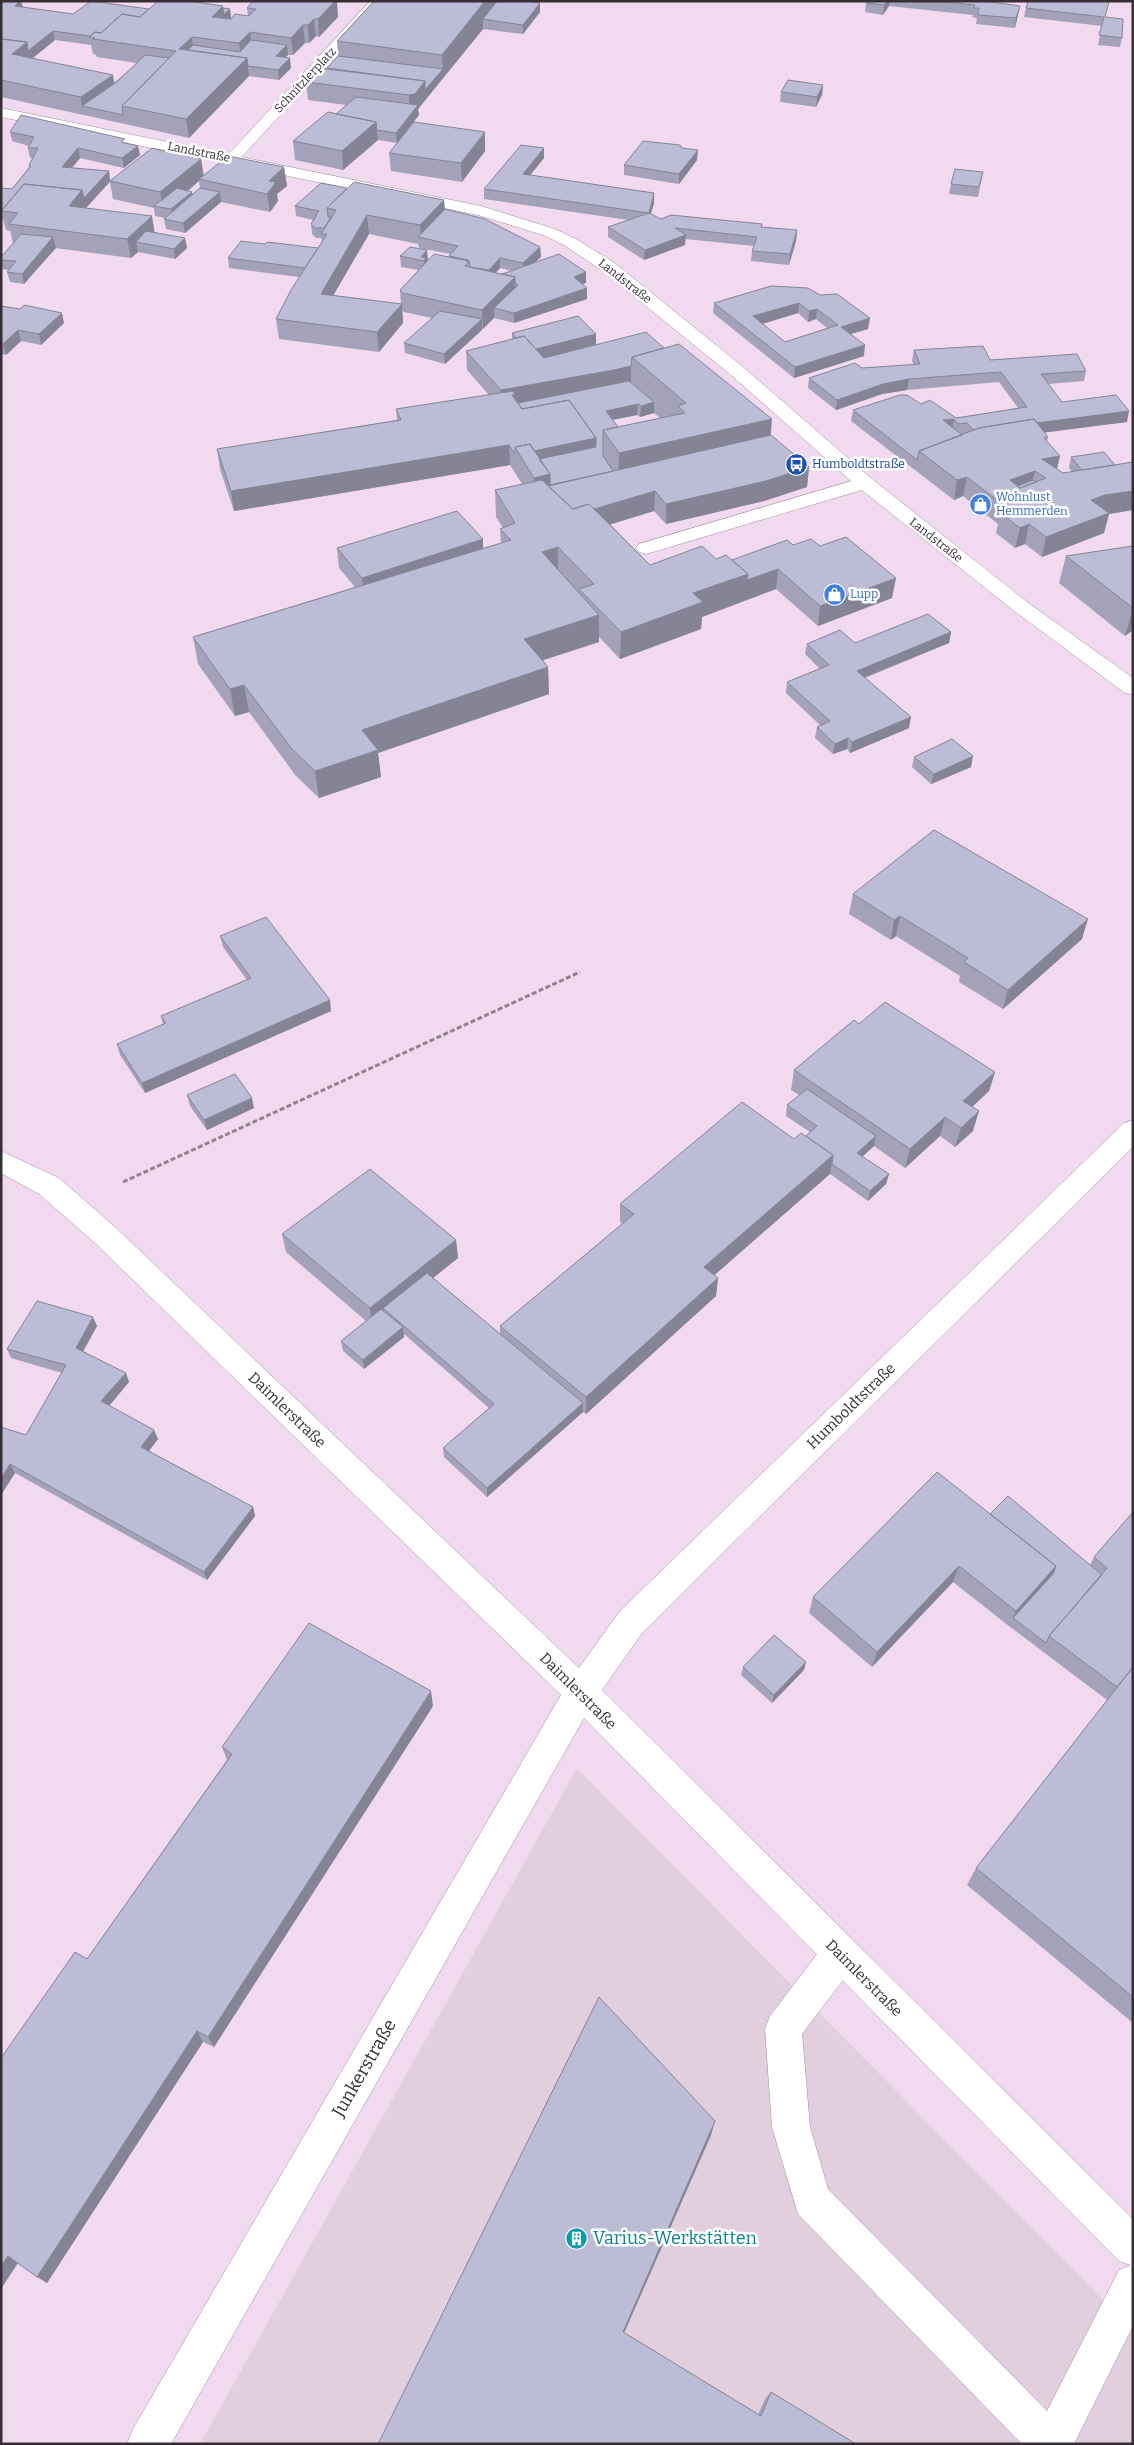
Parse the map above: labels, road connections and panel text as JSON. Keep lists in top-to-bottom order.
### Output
{
  "streets": {
    "street": [
      "Schnitzlerplatz",
      "Landstraße",
      "Humboldtstraße",
      "Daimlerstraße",
      "Junkerstraße"
    ]
  },
  "crossings": [
    ["Schnitzlerplatz", "Landstraße"],
    ["Humboldtstraße", "Daimlerstraße"],
    ["Humboldtstraße", "Junkerstraße"],
    ["Daimlerstraße", "Junkerstraße"]
  ],
  "places": {
    "bus stop": ["Humboldtstraße"],
    "shop": ["Wohnlust Hemmerden", "Lupp"],
    "building": ["Varius-Werkstätten"]
  }
}
